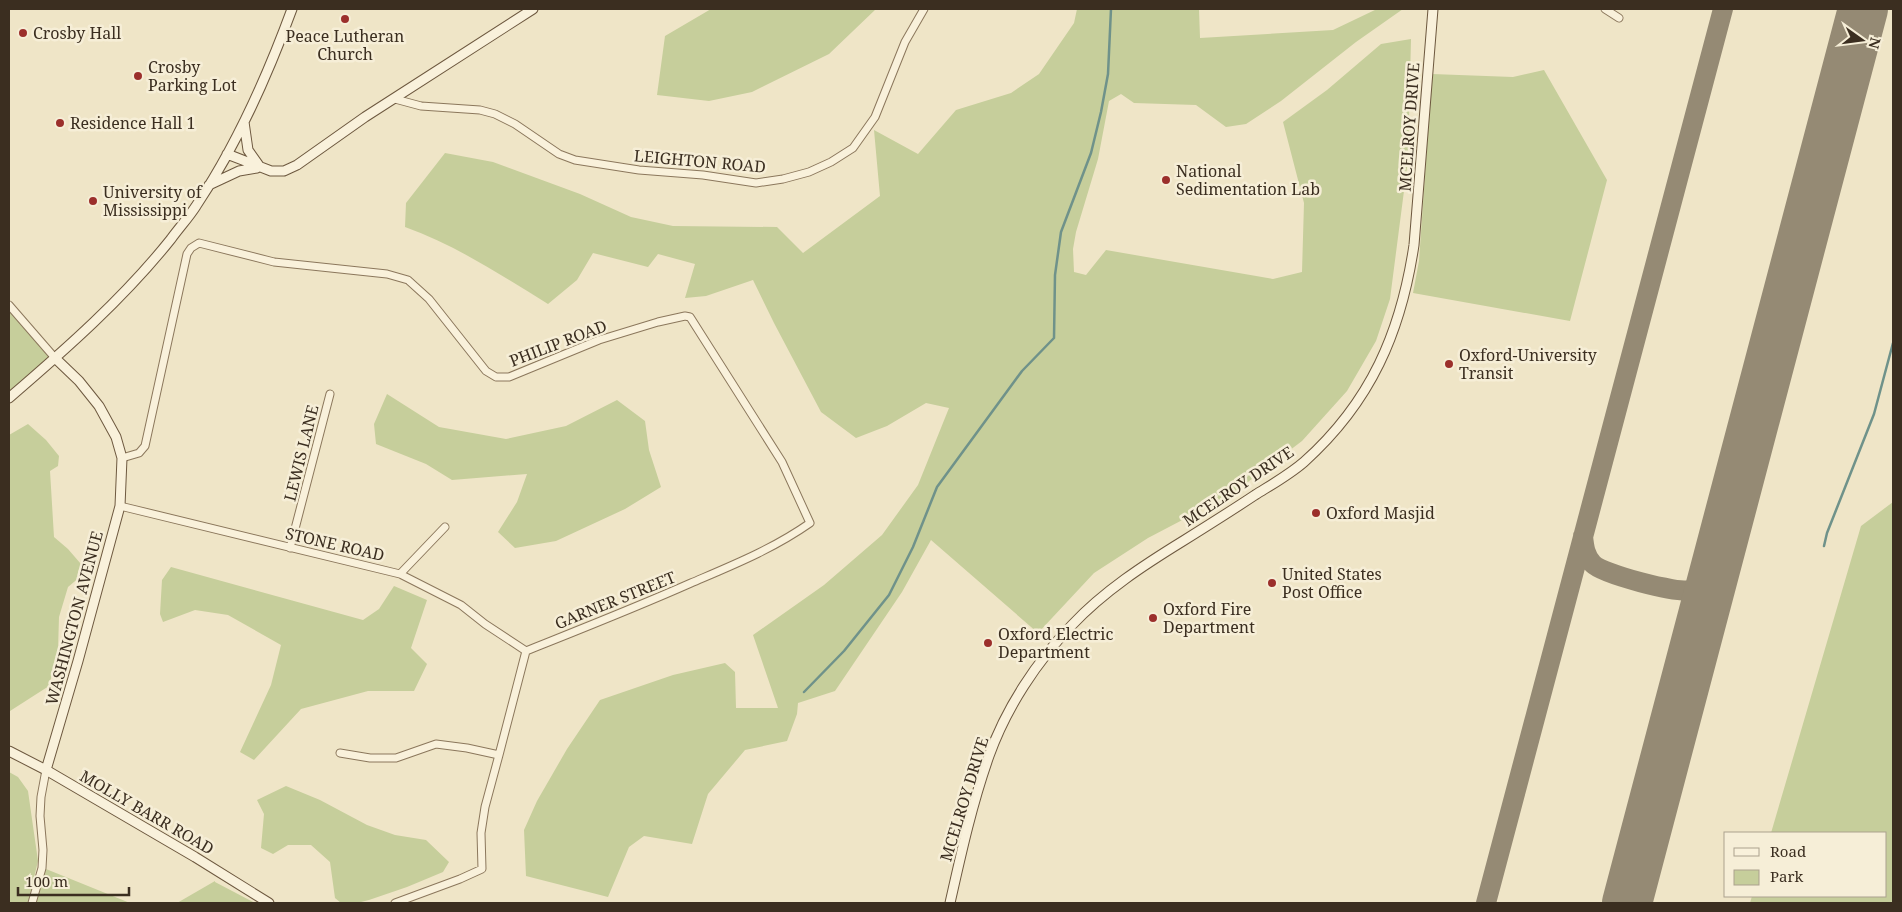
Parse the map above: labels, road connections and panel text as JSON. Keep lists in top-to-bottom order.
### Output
{
  "streets": {
    "street": [
      "MCELROY DRIVE",
      "LEIGHTON ROAD",
      "PHILIP ROAD",
      "LEWIS LANE",
      "STONE ROAD",
      "GARNER STREET",
      "WASHINGTON AVENUE",
      "MOLLY BARR ROAD"
    ]
  },
  "crossings": [
    ["PHILIP ROAD", "GARNER STREET"],
    ["PHILIP ROAD", "WASHINGTON AVENUE"],
    ["LEWIS LANE", "STONE ROAD"],
    ["STONE ROAD", "GARNER STREET"],
    ["STONE ROAD", "WASHINGTON AVENUE"],
    ["WASHINGTON AVENUE", "MOLLY BARR ROAD"]
  ],
  "places": [
    "Peace Lutheran Church",
    "Crosby Hall",
    "Crosby Parking Lot",
    "Residence Hall 1",
    "National Sedimentation Lab",
    "University of Mississippi",
    "Oxford-University Transit",
    "Oxford Masjid",
    "United States Post Office",
    "Oxford Fire Department",
    "Oxford Electric Department"
  ],
  "legend": ["Road", "Park"],
  "scale_bar": "100 m",
  "north": "right"
}
